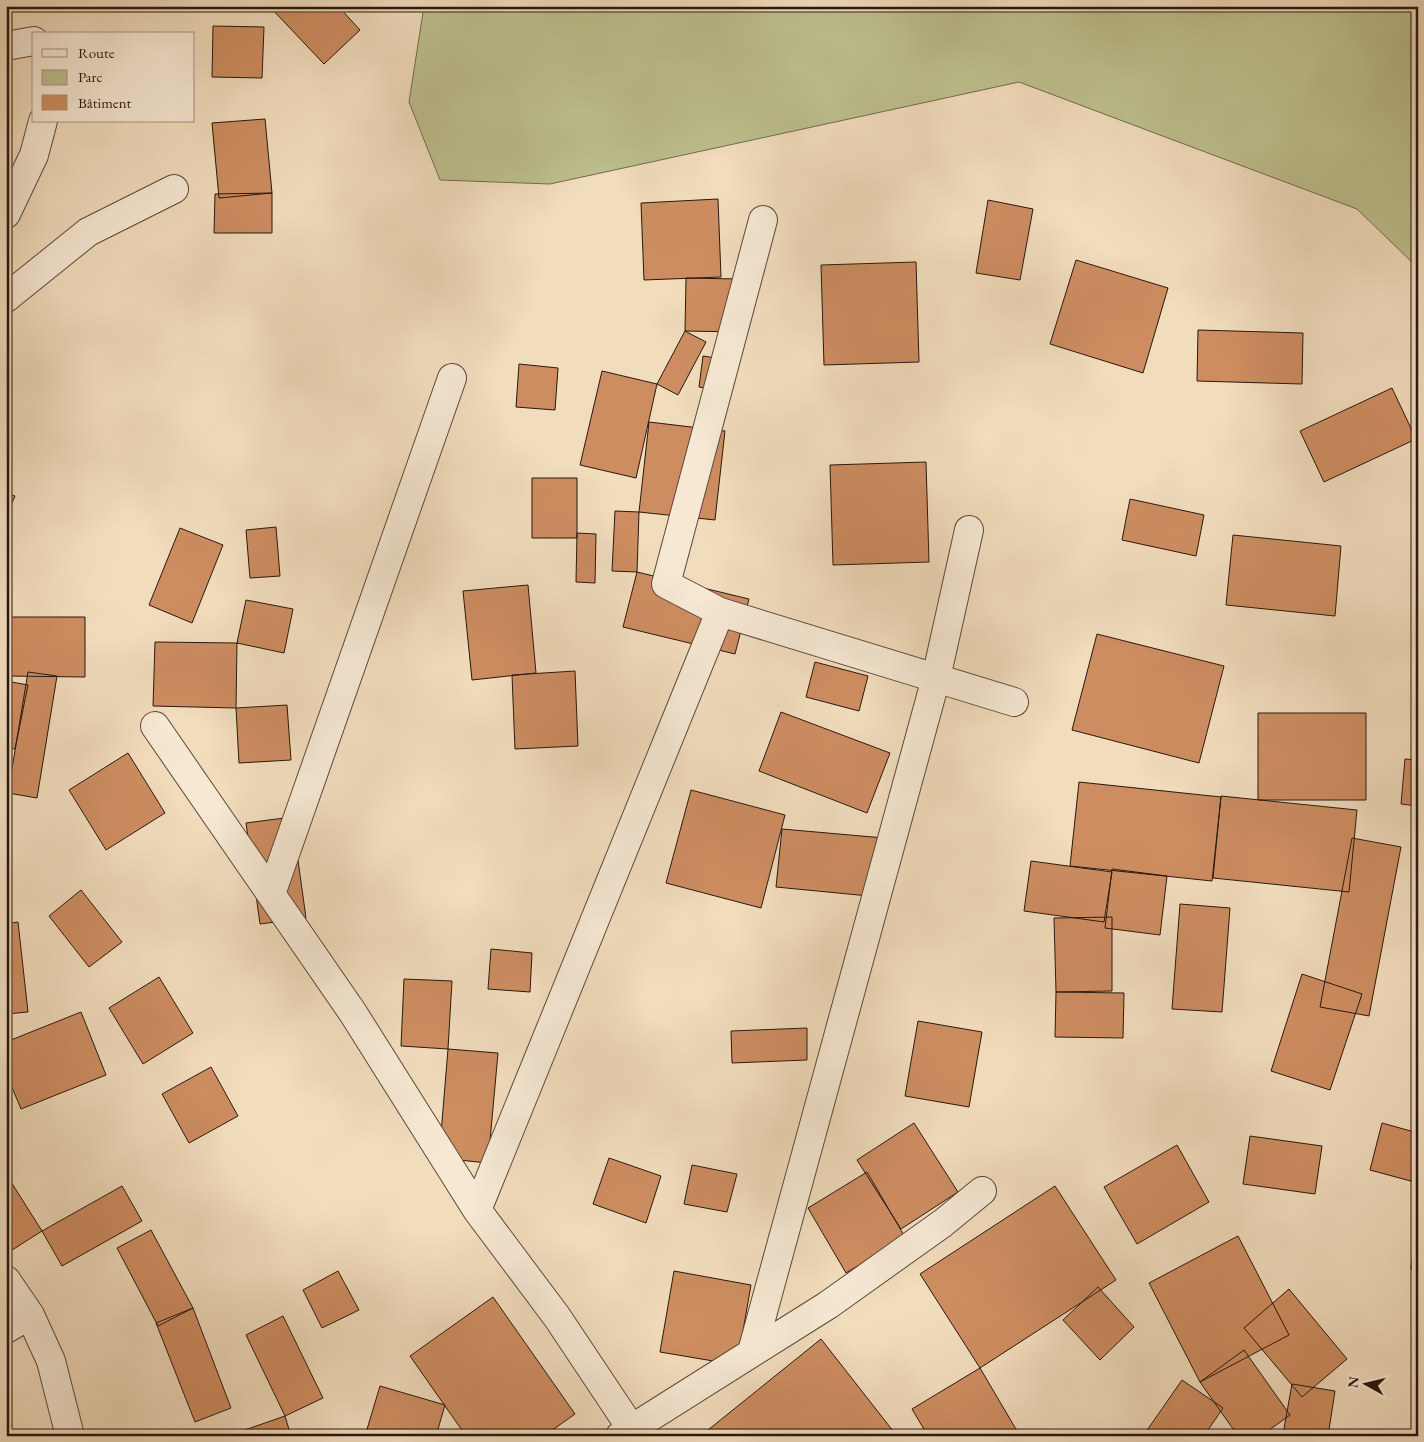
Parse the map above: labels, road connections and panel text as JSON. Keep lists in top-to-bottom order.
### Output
{
  "legend": ["Route", "Parc", "Bâtiment"],
  "north": "left"
}
